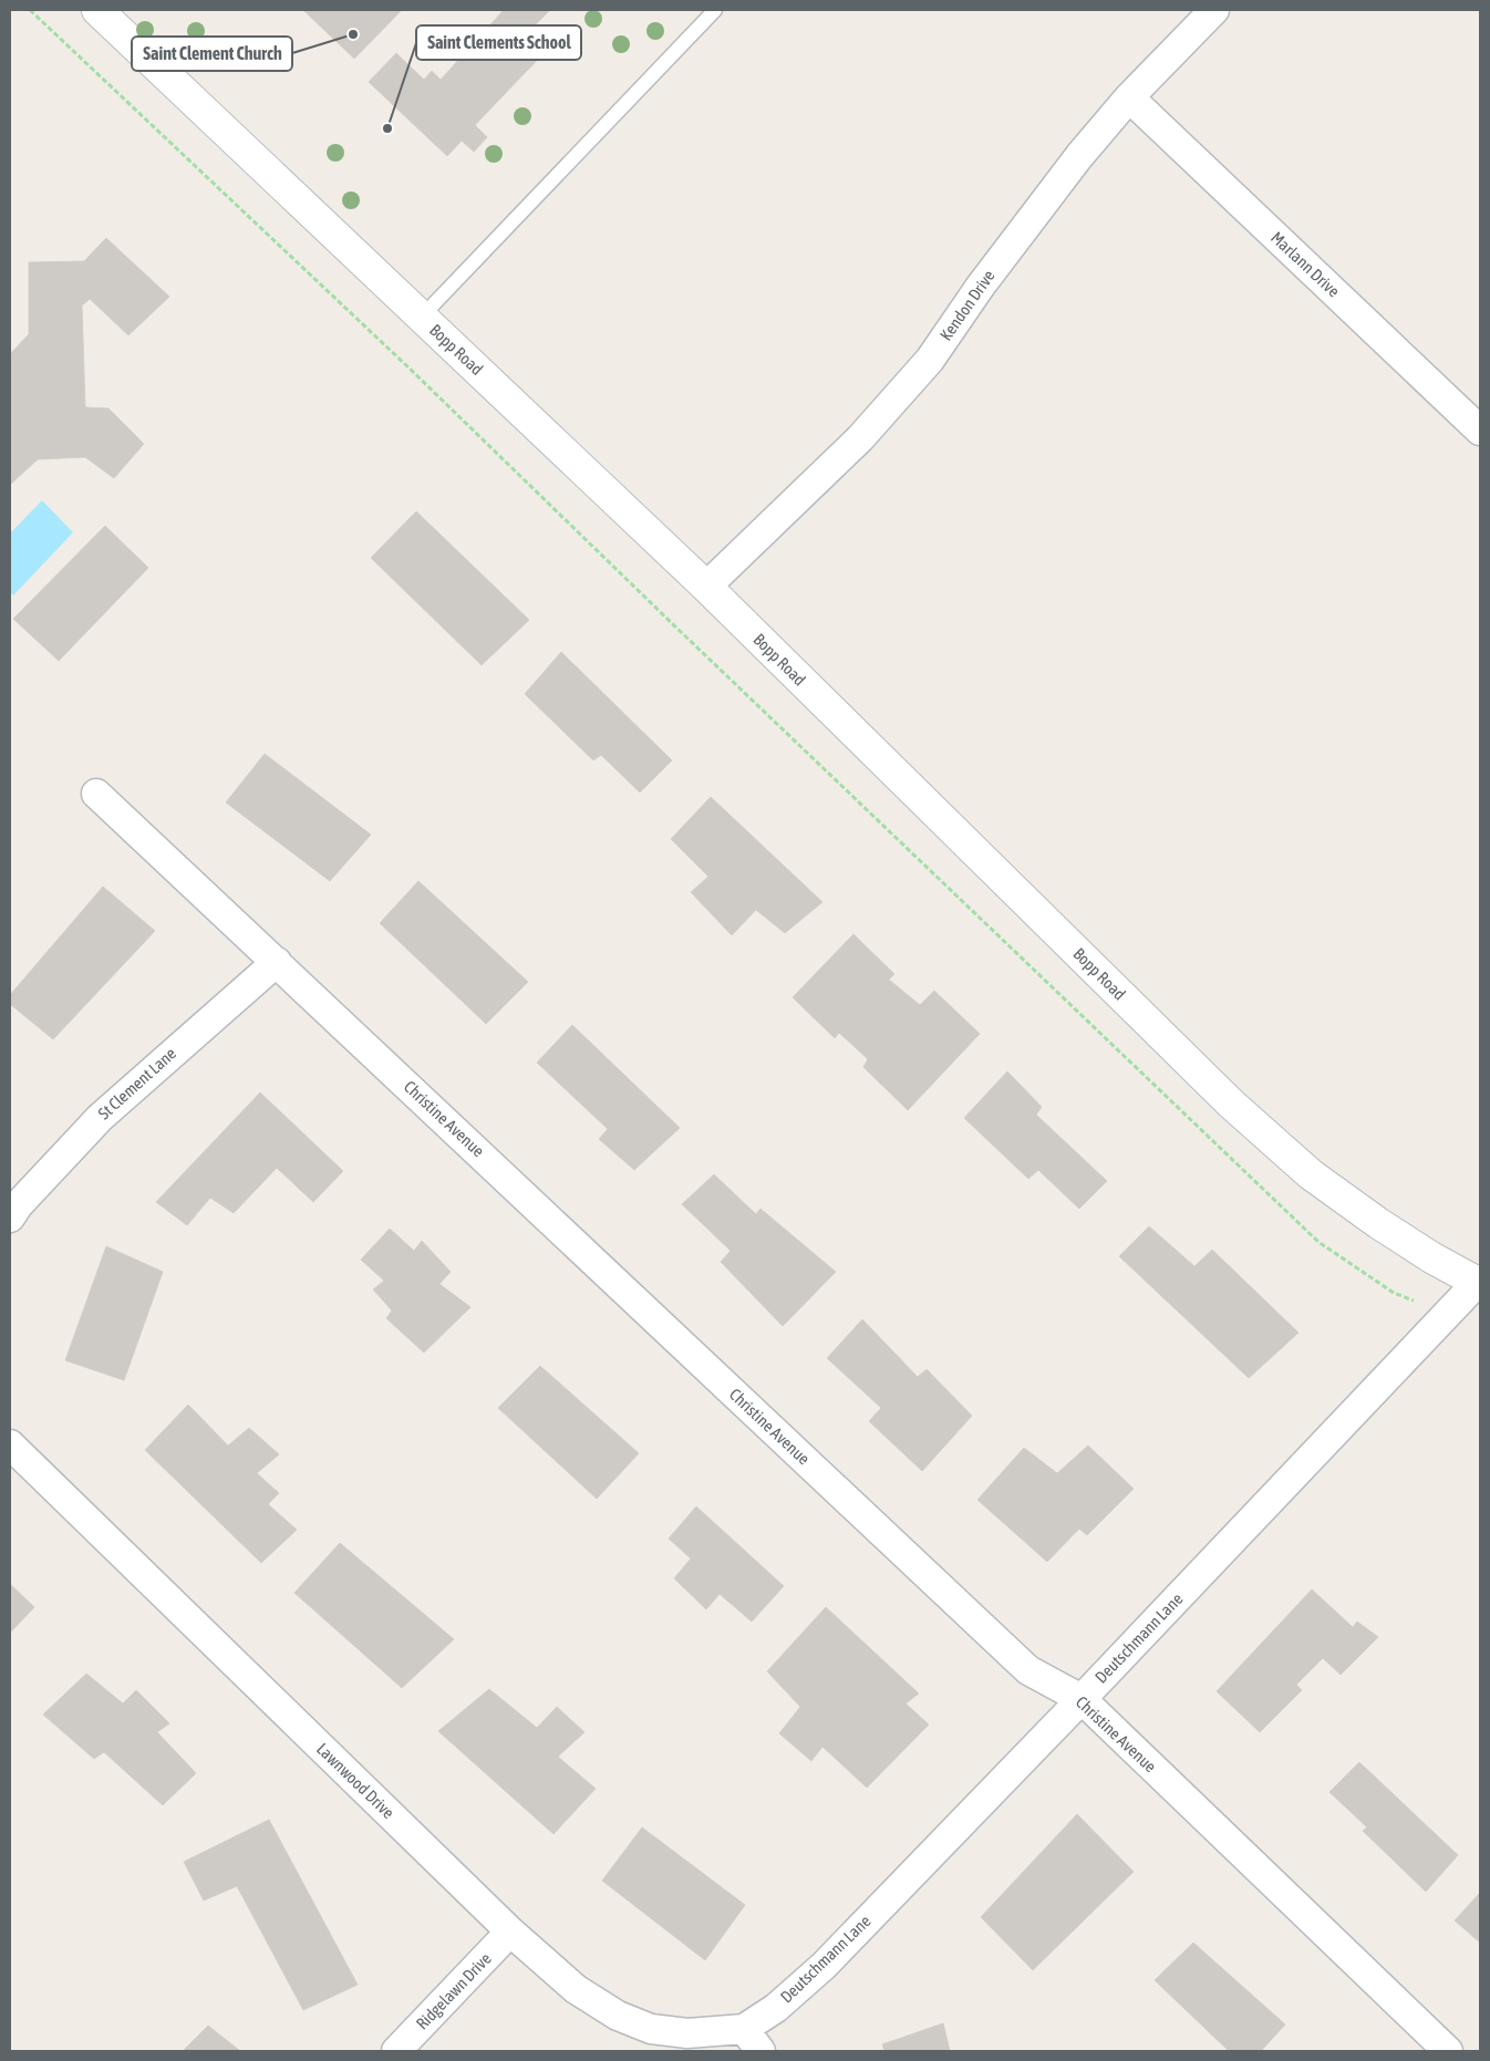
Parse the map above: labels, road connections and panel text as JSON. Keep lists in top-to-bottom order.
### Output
{
  "streets": {
    "street": [
      "Marlann Drive",
      "Kendon Drive",
      "Bopp Road",
      "St Clement Lane",
      "Christine Avenue",
      "Deutschmann Lane",
      "Lawnwood Drive",
      "Ridgelawn Drive"
    ]
  },
  "crossings": [
    ["Marlann Drive", "Kendon Drive"],
    ["Kendon Drive", "Bopp Road"],
    ["Bopp Road", "Deutschmann Lane"],
    ["St Clement Lane", "Christine Avenue"],
    ["Christine Avenue", "Deutschmann Lane"],
    ["Deutschmann Lane", "Lawnwood Drive"],
    ["Lawnwood Drive", "Ridgelawn Drive"]
  ],
  "places": ["Saint Clement Church", "Saint Clements School"]
}
